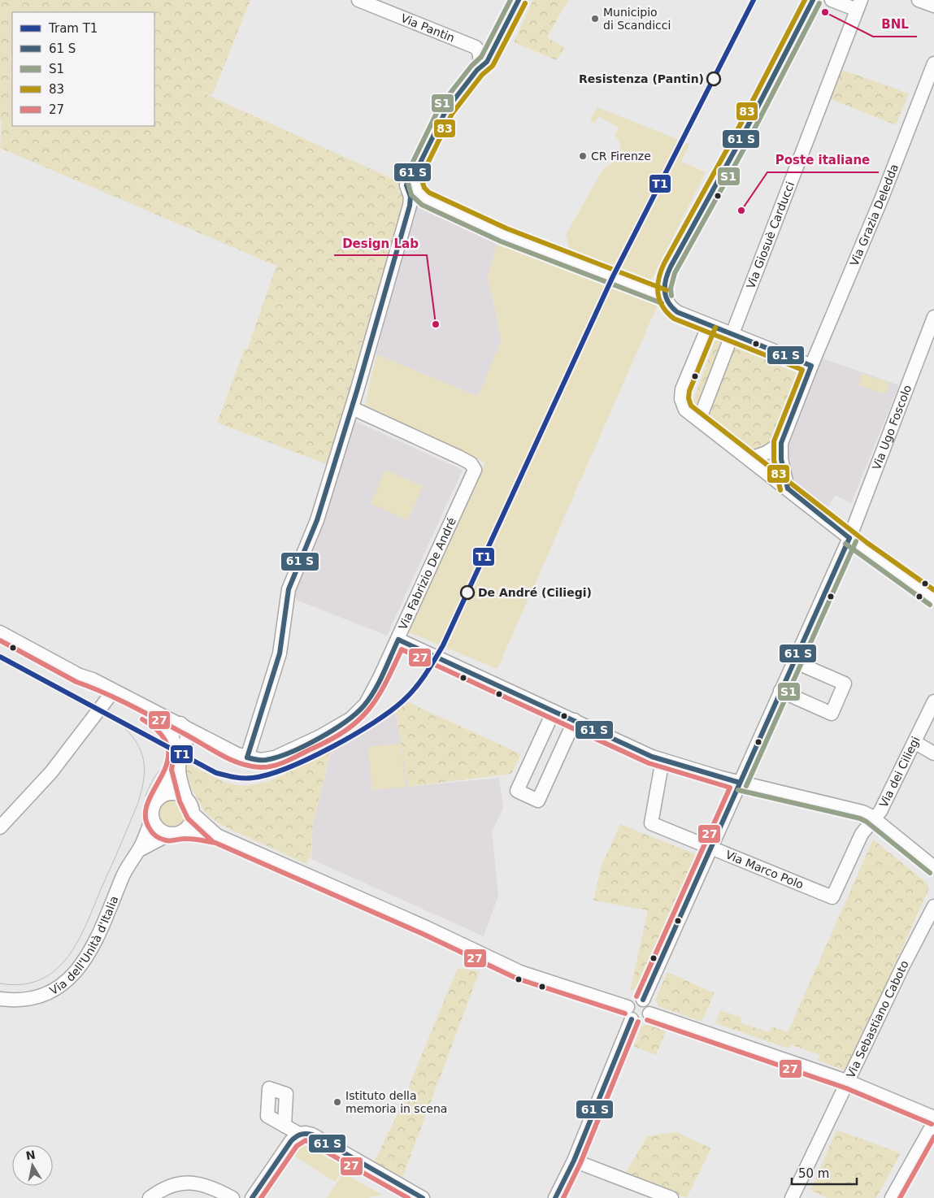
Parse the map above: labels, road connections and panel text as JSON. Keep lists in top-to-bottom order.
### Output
{
  "streets": {
    "street": [
      "Via Pantin",
      "Via Grazia Deledda",
      "Via Giosuè Carducci",
      "Via Ugo Foscolo",
      "Via Fabrizio De André",
      "Via dei Ciliegi",
      "Via Marco Polo",
      "Via dell'Unità d'Italia",
      "Via Sebastiano Caboto"
    ]
  },
  "crossings": [
    ["Via Ugo Foscolo", "Via dei Ciliegi"],
    ["Via Ugo Foscolo", "Via Marco Polo"],
    ["Via Fabrizio De André", "Via dei Ciliegi"],
    ["Via dei Ciliegi", "Via Marco Polo"]
  ],
  "places": [
    "BNL",
    "Municipio di Scandicci",
    "Resistenza (Pantin)",
    "CR Firenze",
    "Poste italiane",
    "Design Lab",
    "De André (Ciliegi)",
    "Istituto della memoria in scena"
  ],
  "lines": [
    "tram line T1",
    "transit line S1",
    "transit line 83",
    "transit line 27"
  ],
  "legend": [
    "Tram T1",
    "61 S",
    "S1",
    "83",
    "27"
  ],
  "scale_bar": "50 m",
  "north": "top"
}
